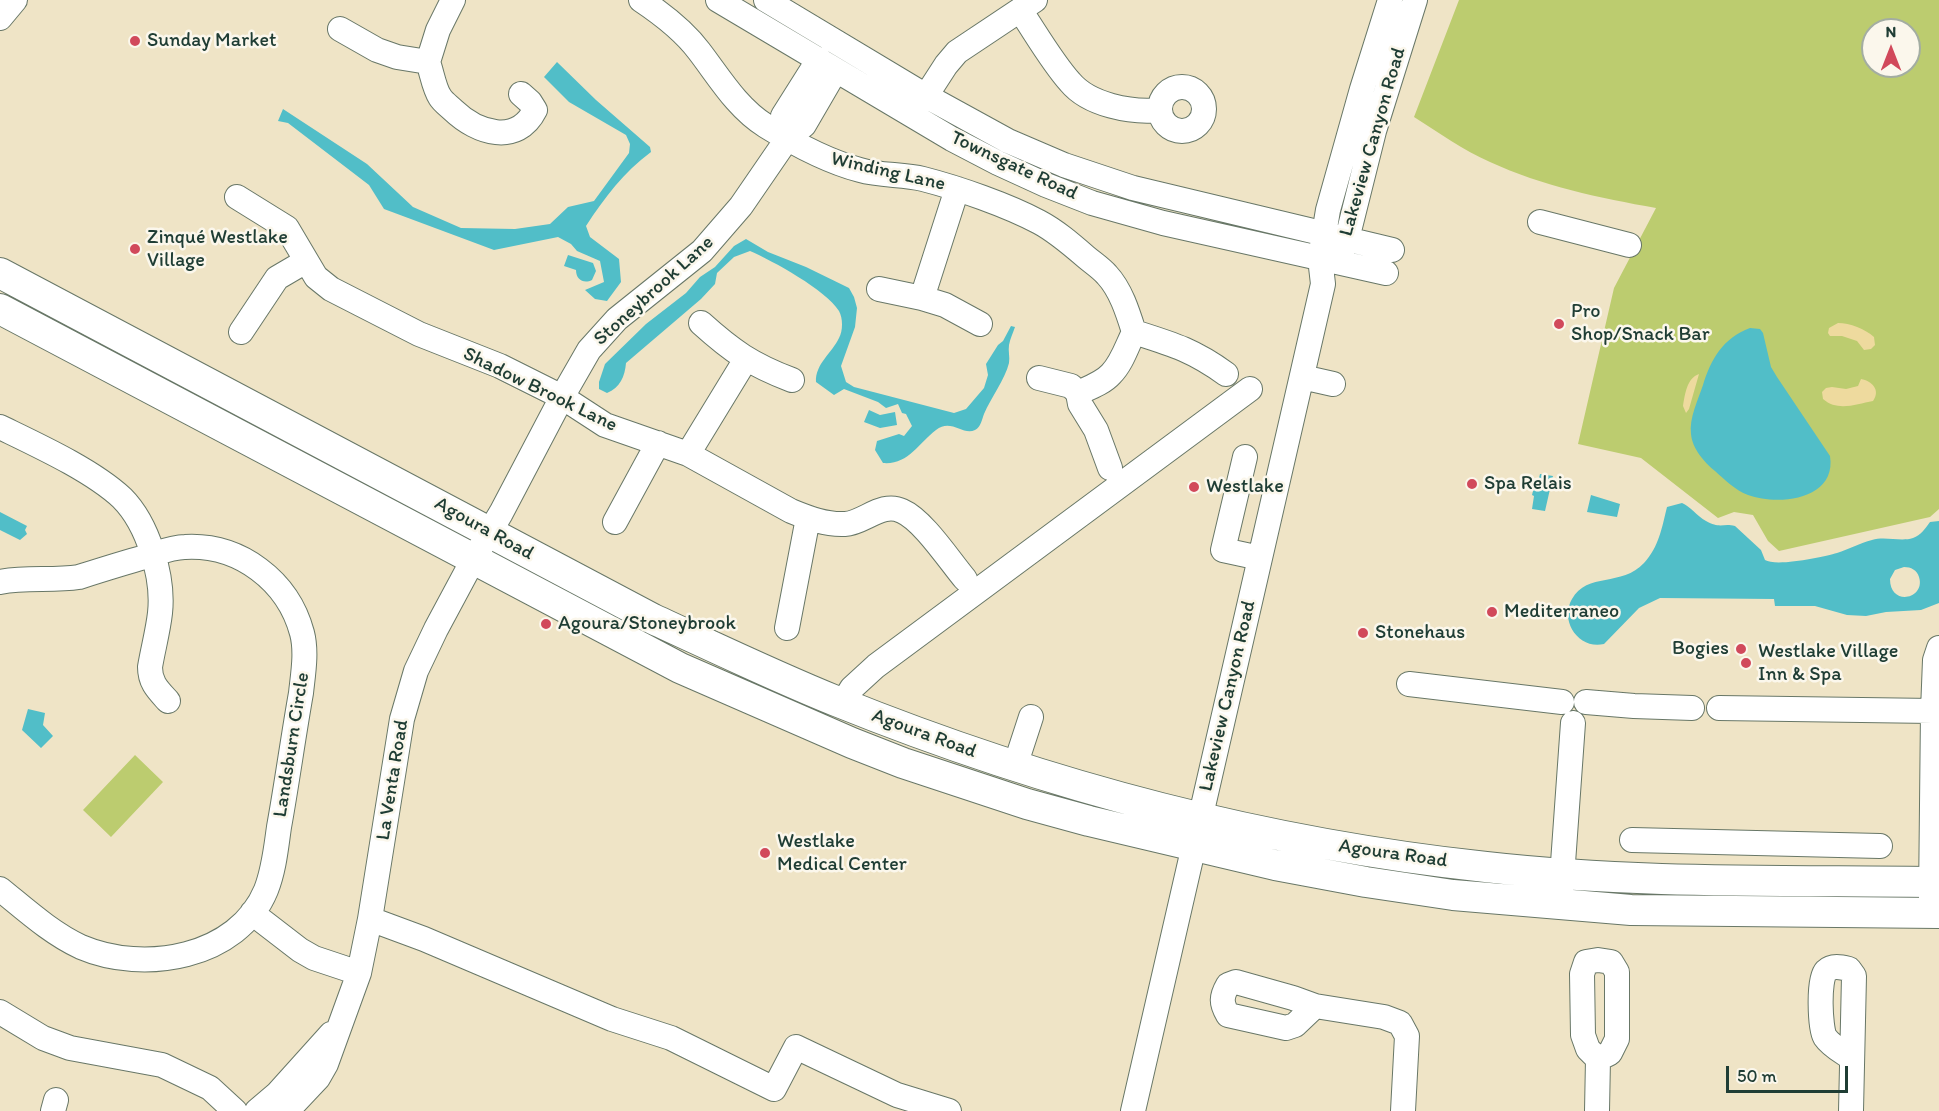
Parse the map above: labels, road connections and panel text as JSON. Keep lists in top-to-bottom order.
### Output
{
  "streets": {
    "main road": ["Agoura Road"],
    "street": [
      "Lakeview Canyon Road",
      "Townsgate Road",
      "Winding Lane",
      "Stoneybrook Lane",
      "Shadow Brook Lane",
      "Landsburn Circle",
      "La Venta Road"
    ]
  },
  "crossings": [
    ["Lakeview Canyon Road", "Townsgate Road"],
    ["Lakeview Canyon Road", "Agoura Road"],
    ["Townsgate Road", "Stoneybrook Lane"],
    ["Winding Lane", "Stoneybrook Lane"],
    ["Stoneybrook Lane", "Shadow Brook Lane"],
    ["Stoneybrook Lane", "Agoura Road"],
    ["Stoneybrook Lane", "La Venta Road"],
    ["Agoura Road", "La Venta Road"]
  ],
  "places": [
    "Sunday Market",
    "Zinqué Westlake Village",
    "Pro Shop/Snack Bar",
    "Spa Relais",
    "Westlake",
    "Mediterraneo",
    "Agoura/Stoneybrook",
    "Stonehaus",
    "Bogies",
    "Westlake Village Inn & Spa",
    "Westlake Medical Center"
  ],
  "scale_bar": "50 m",
  "north": "top"
}
